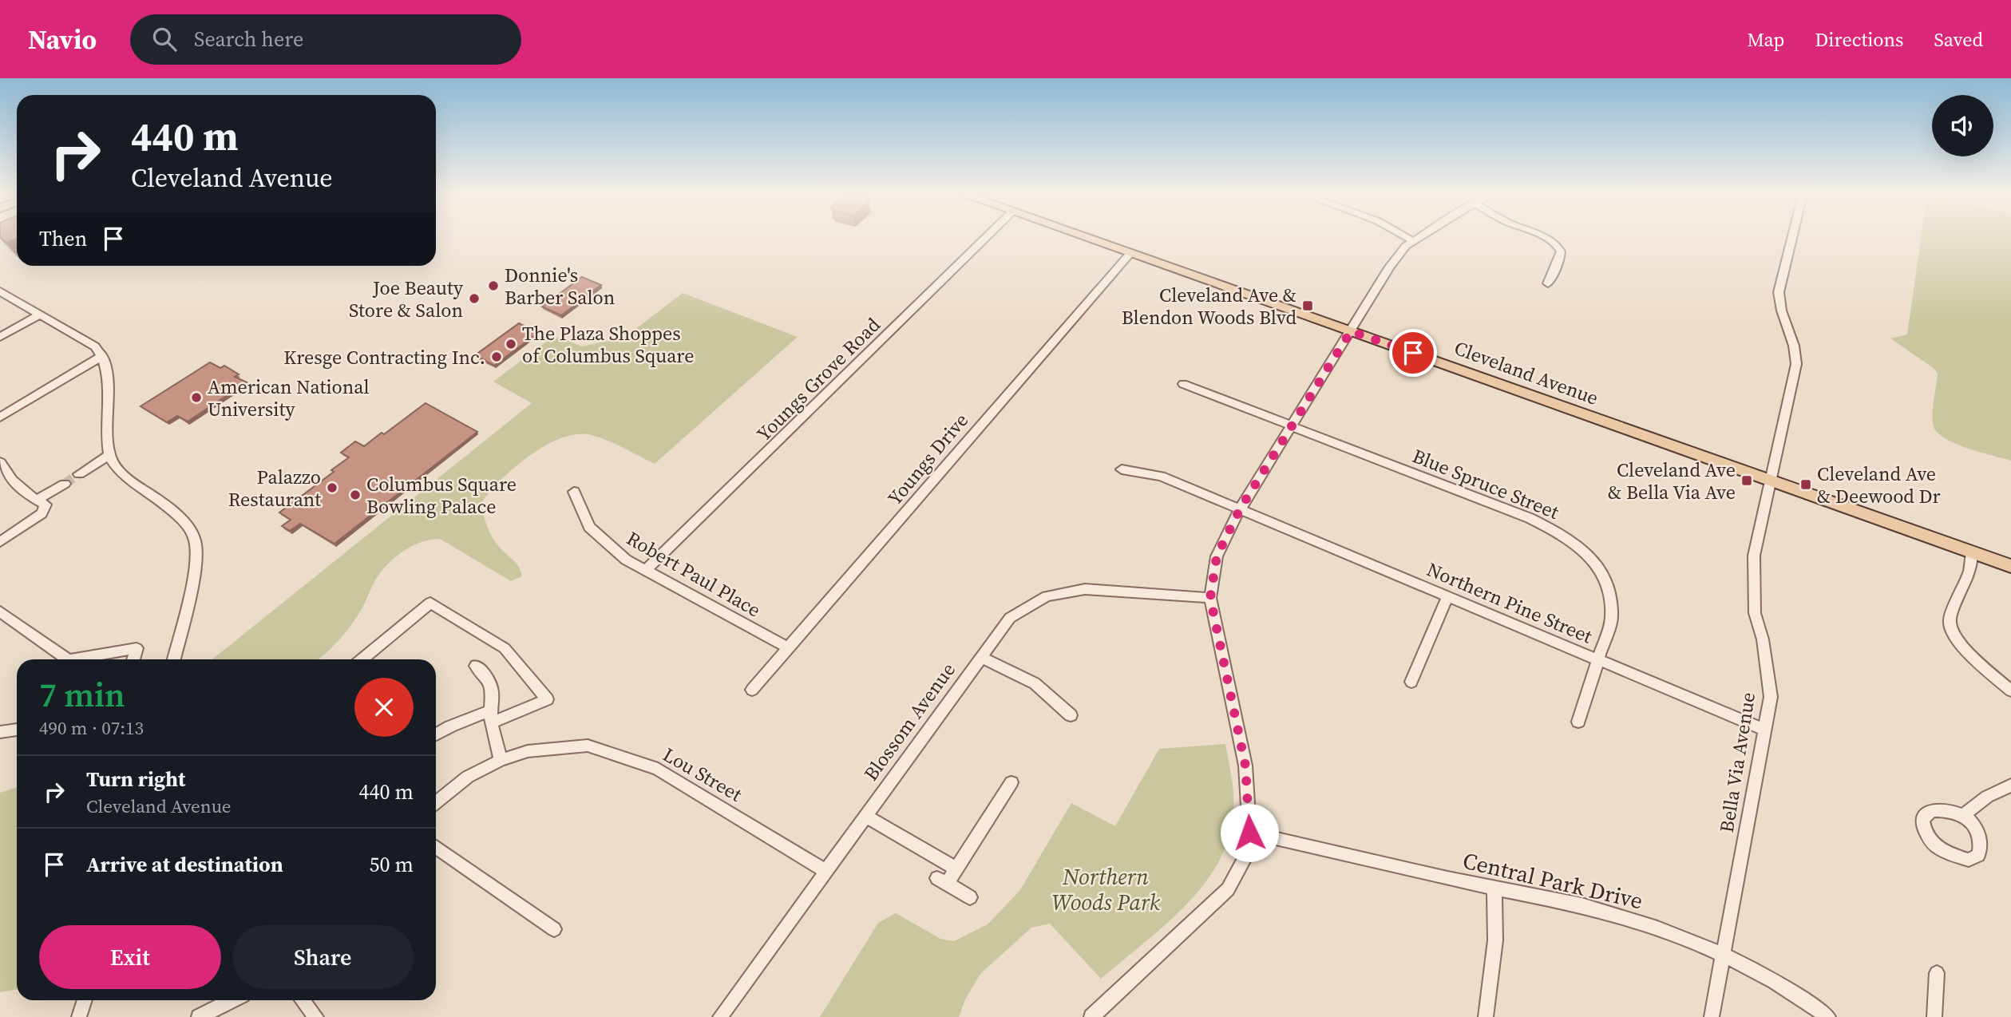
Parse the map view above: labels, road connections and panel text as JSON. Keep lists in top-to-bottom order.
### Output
{
  "streets": {
    "main road": ["Cleveland Avenue"],
    "street": [
      "Youngs Grove Road",
      "Youngs Drive",
      "Blue Spruce Street",
      "Robert Paul Place",
      "Northern Pine Street",
      "Blossom Avenue",
      "Bella Via Avenue",
      "Lou Street",
      "Central Park Drive"
    ]
  },
  "crossings": [
    ["Cleveland Avenue", "Youngs Drive"],
    ["Cleveland Avenue", "Bella Via Avenue"],
    ["Youngs Grove Road", "Robert Paul Place"],
    ["Youngs Drive", "Robert Paul Place"],
    ["Blue Spruce Street", "Northern Pine Street"],
    ["Northern Pine Street", "Bella Via Avenue"],
    ["Blossom Avenue", "Lou Street"],
    ["Bella Via Avenue", "Central Park Drive"]
  ],
  "parks": ["Northern Woods Park"],
  "places": {
    "other": [
      "Donnie's Barber Salon",
      "Joe Beauty Store & Salon",
      "The Plaza Shoppes of Columbus Square",
      "Kresge Contracting Inc.",
      "American National University",
      "Palazzo Restaurant",
      "Columbus Square Bowling Palace"
    ],
    "transit": ["Cleveland Ave & Blendon Woods Blvd", "Cleveland Ave & Bella Via Ave", "Cleveland Ave & Deewood Dr"]
  },
  "page": {
    "header": "Navio",
    "search": "Search here",
    "nav": ["Map", "Directions", "Saved"],
    "turn": ["440 m", "Cleveland Avenue"],
    "then": "Then",
    "heading": ["7 min", "490 m · 07:13"],
    "list": [
      {
        "name": "Turn right",
        "note": "Cleveland Avenue",
        "value": "440 m"
      },
      {
        "name": "Arrive at destination",
        "value": "50 m"
      }
    ],
    "buttons": ["Exit", "Share"]
  }
}
